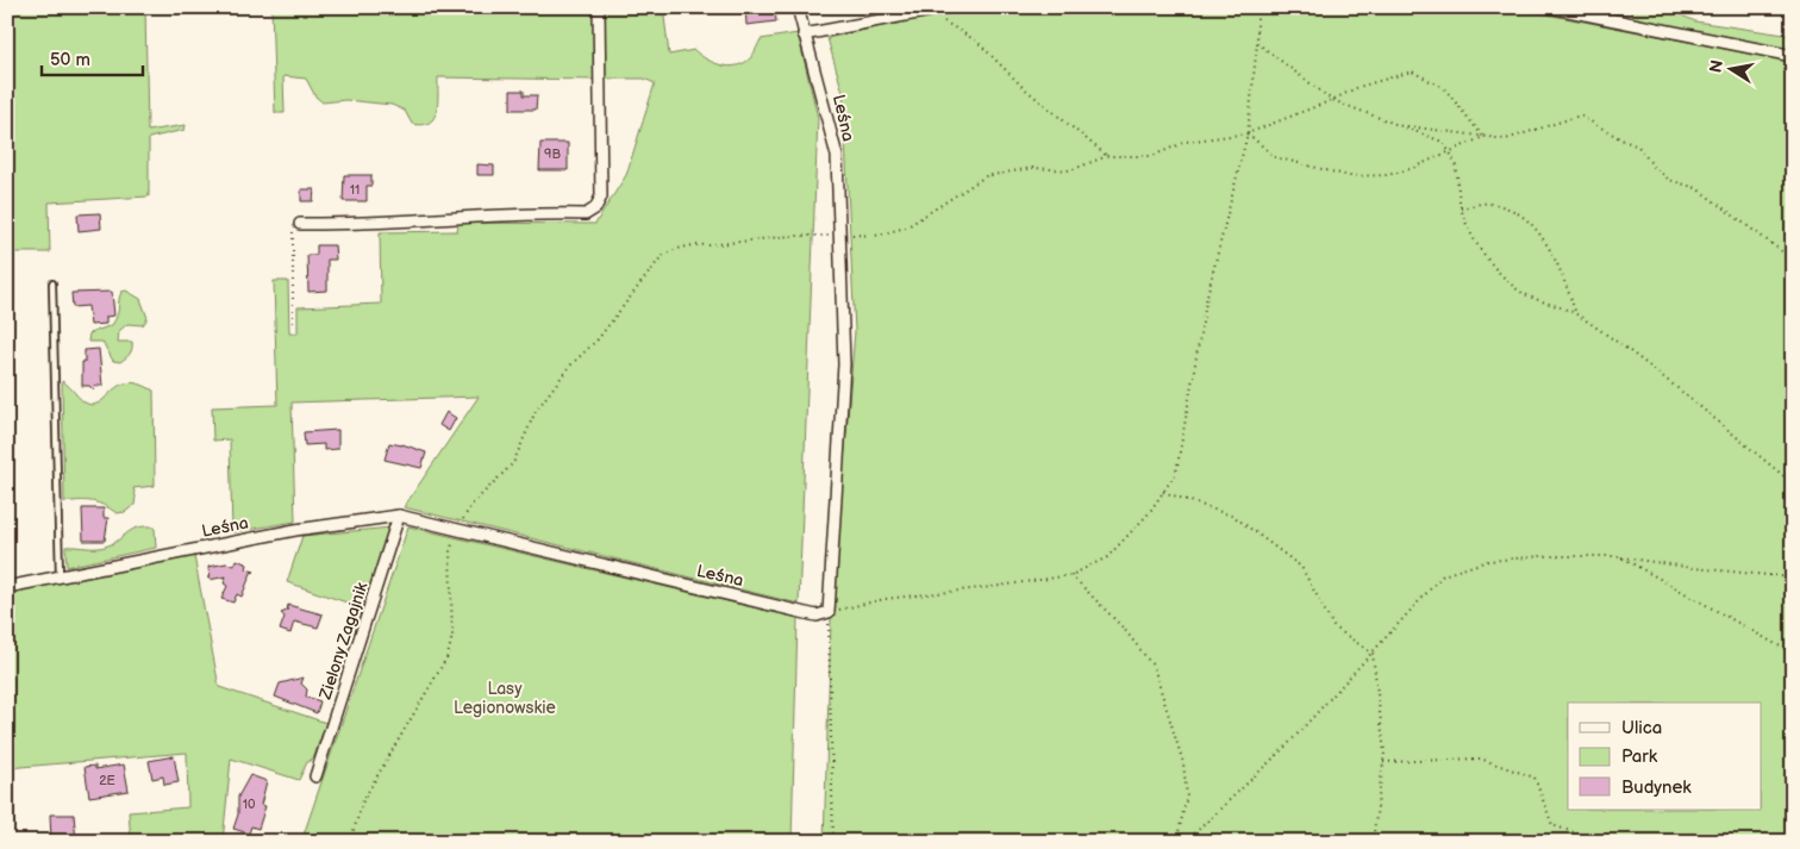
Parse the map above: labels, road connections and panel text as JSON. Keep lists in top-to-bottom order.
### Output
{
  "streets": {
    "street": ["Leśna", "Zielony Zagajnik"]
  },
  "crossings": [
    ["Leśna", "Zielony Zagajnik"]
  ],
  "parks": ["Lasy Legionowskie"],
  "house_numbers": [
    "9B",
    "11",
    "2E",
    "10"
  ],
  "legend": ["Ulica", "Park", "Budynek"],
  "scale_bar": "50 m",
  "north": "left"
}
